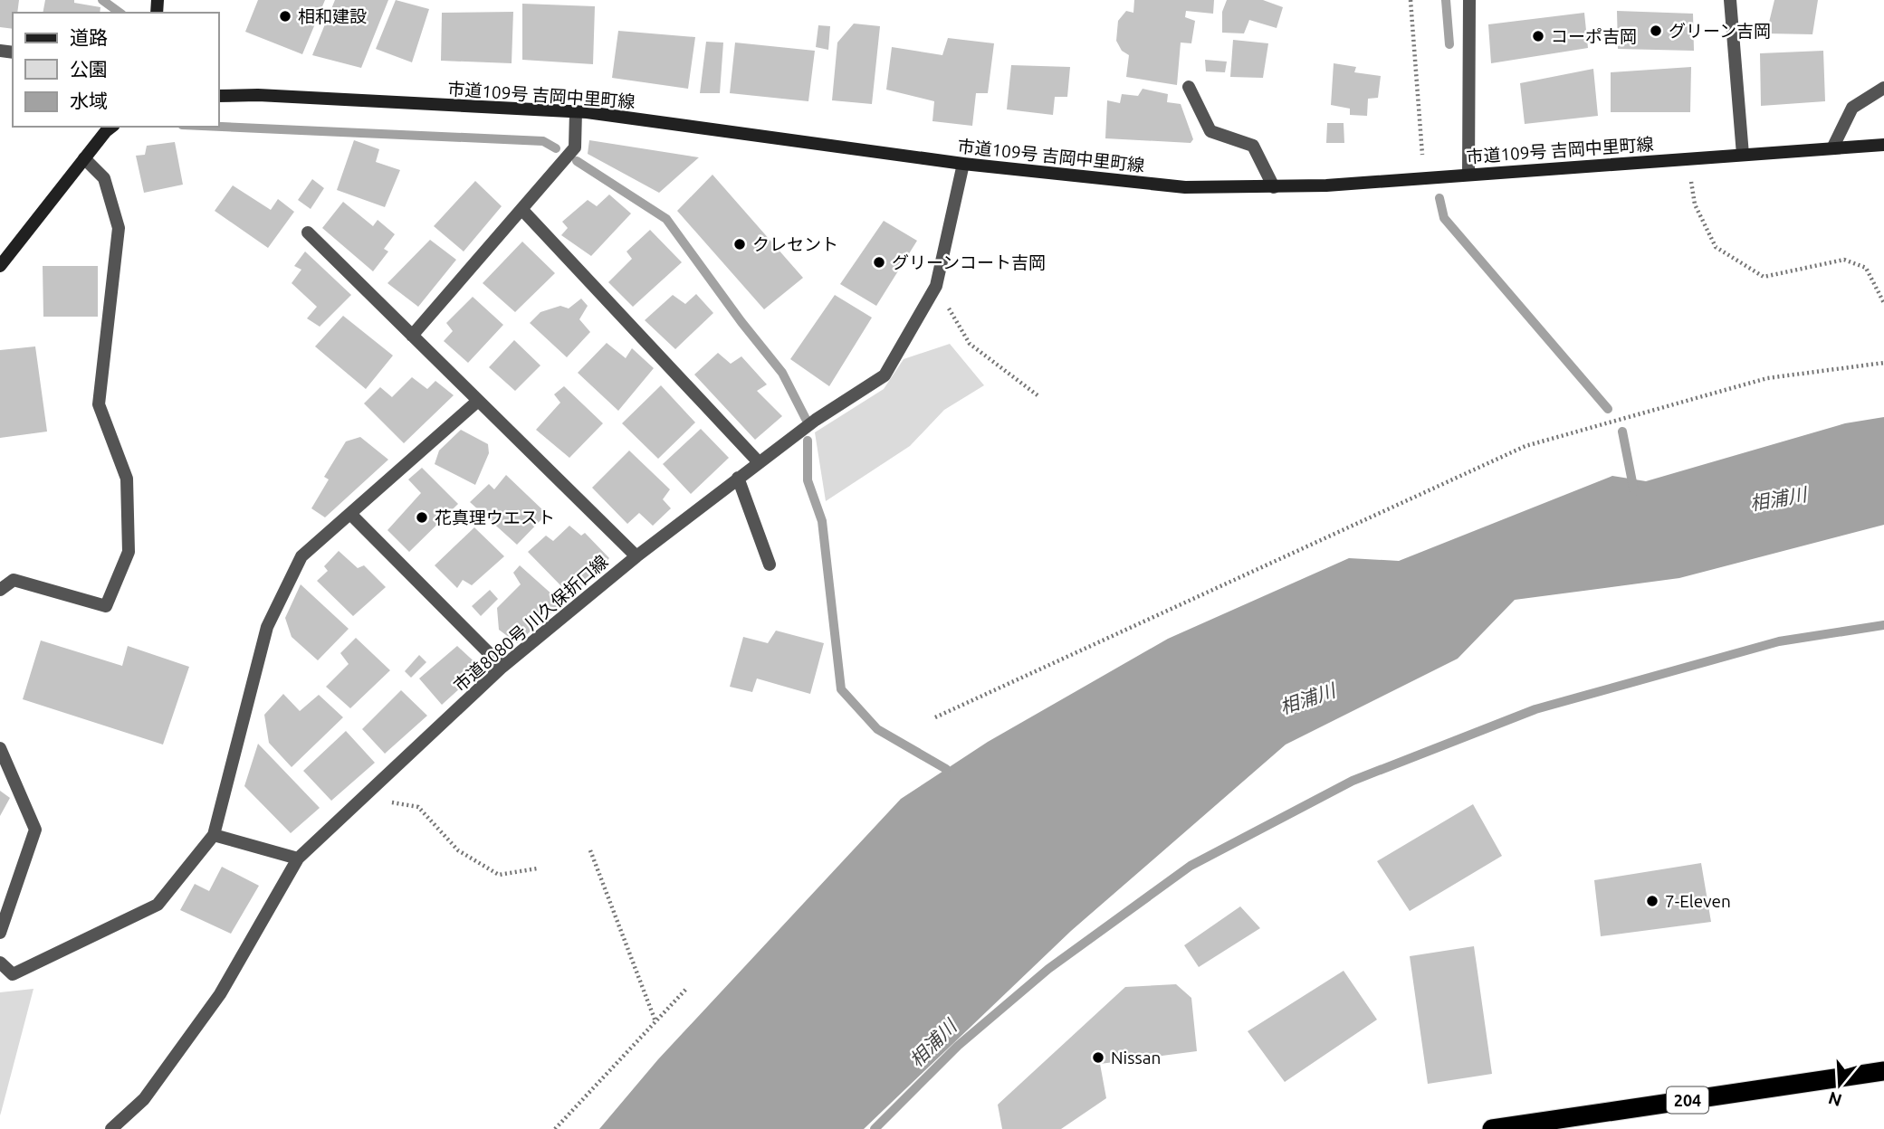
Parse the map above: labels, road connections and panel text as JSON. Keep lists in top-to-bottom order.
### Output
{
  "streets": {
    "highway": ["204"],
    "street": ["市道109号 吉岡中里町線", "市道8080号 川久保折口線"]
  },
  "crossings": [
    ["市道109号 吉岡中里町線", "市道8080号 川久保折口線"]
  ],
  "water": ["相浦川"],
  "places": [
    "相和建設",
    "グリーン吉岡",
    "コーポ吉岡",
    "クレセント",
    "グリーンコート吉岡",
    "花真理ウエスト",
    "7-Eleven",
    "Nissan"
  ],
  "legend": ["道路", "公園", "水域"],
  "north": "bottom"
}
